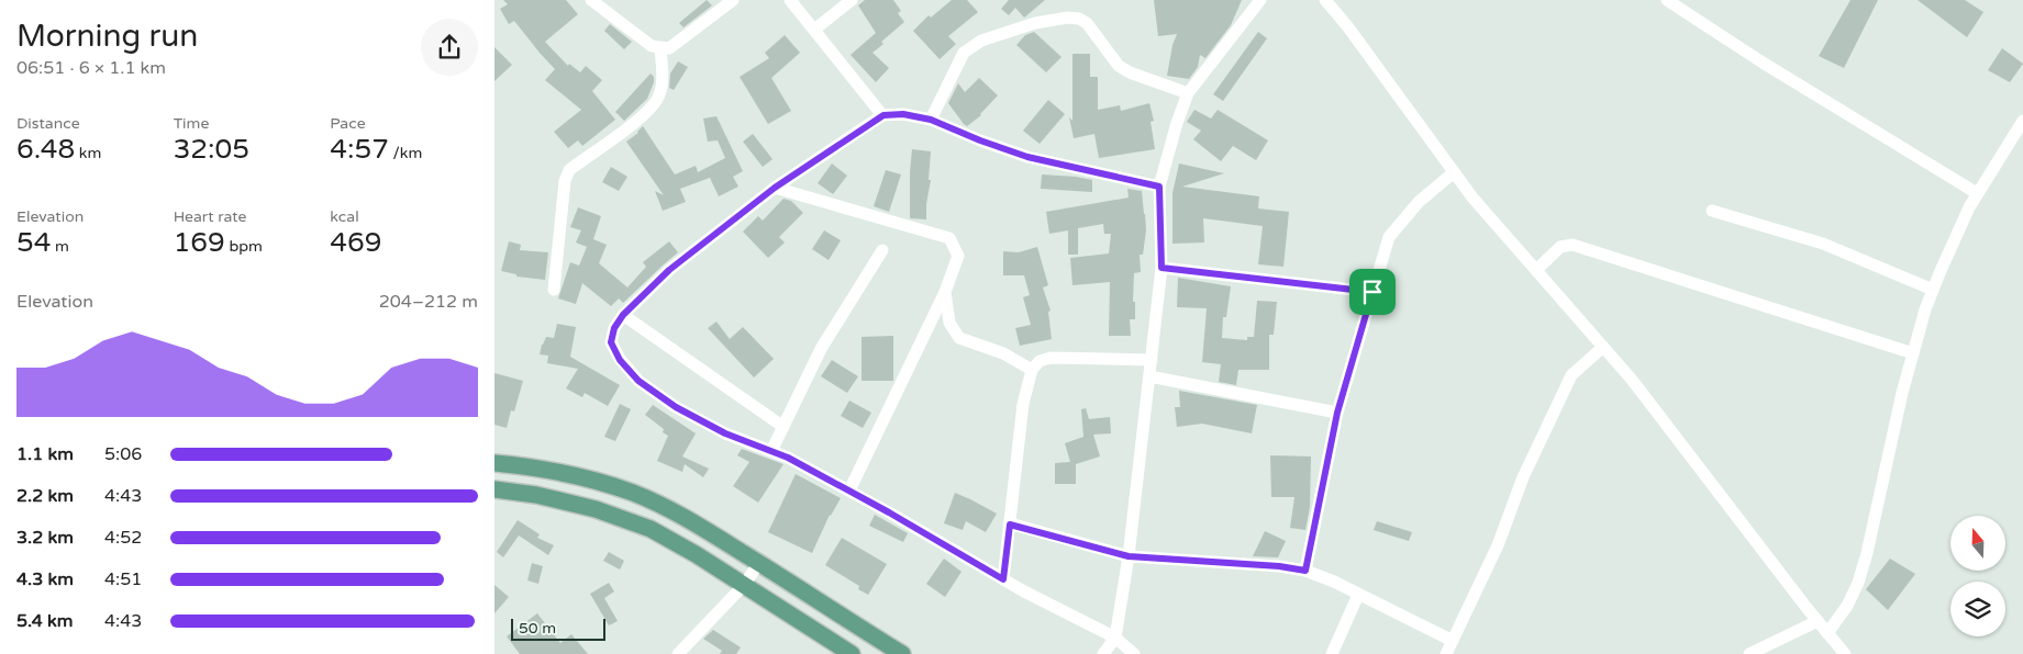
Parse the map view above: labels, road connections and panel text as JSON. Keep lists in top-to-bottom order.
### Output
{
  "scale_bar": "50 m",
  "north": "top",
  "page": {
    "heading": ["Morning run", "06:51 · 6 × 1.1 km"],
    "stats": [
      ["Distance", "6.48 km"],
      ["Time", "32:05"],
      ["Pace", "4:57 /km"],
      ["Elevation", "54 m"],
      ["Heart rate", "169 bpm"],
      ["kcal", "469"]
    ],
    "chart": ["Elevation", "204–212 m"],
    "list": [
      {
        "name": "1.1 km",
        "note": "5:06"
      },
      {
        "name": "2.2 km",
        "note": "4:43"
      },
      {
        "name": "3.2 km",
        "note": "4:52"
      },
      {
        "name": "4.3 km",
        "note": "4:51"
      },
      {
        "name": "5.4 km",
        "note": "4:43"
      }
    ],
    "scale": "50 m"
  }
}
